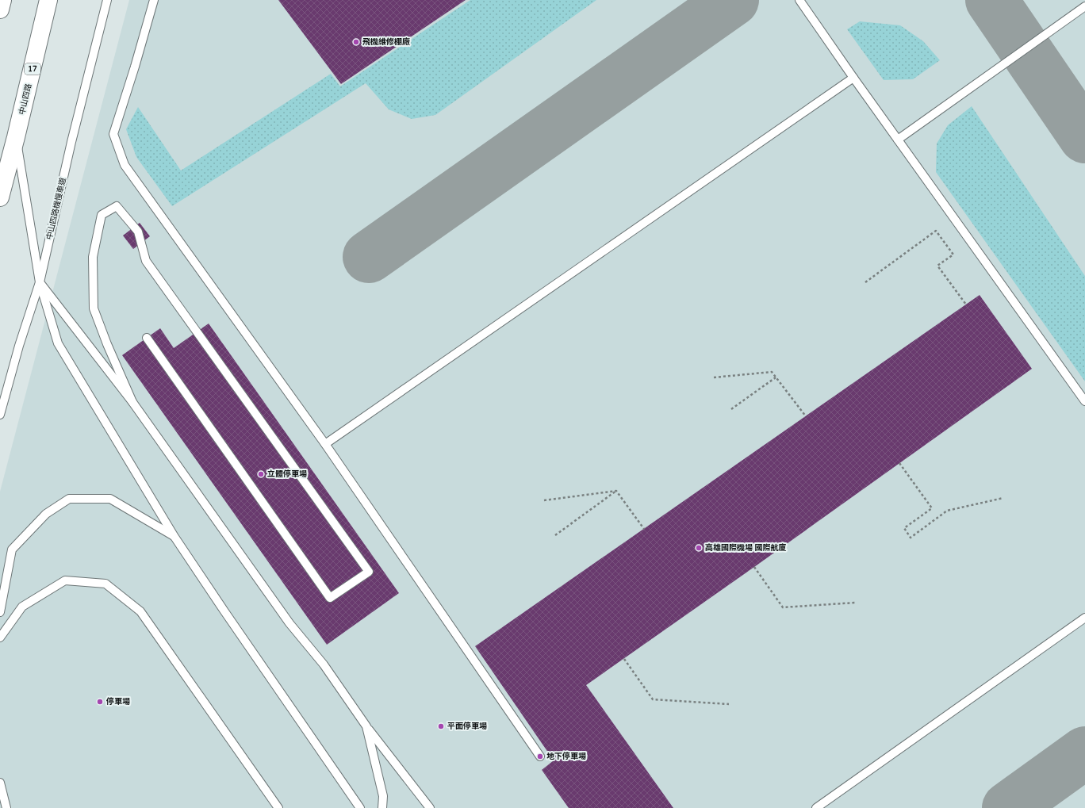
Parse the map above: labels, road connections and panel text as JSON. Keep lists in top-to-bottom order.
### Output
{
  "streets": {
    "main road": ["17", "中山四路"],
    "lane": ["中山四路機慢車道"]
  },
  "places": [
    "飛機維修棚廠",
    "立體停車場",
    "高雄國際機場 國際航廈",
    "停車場",
    "平面停車場",
    "地下停車場"
  ]
}
